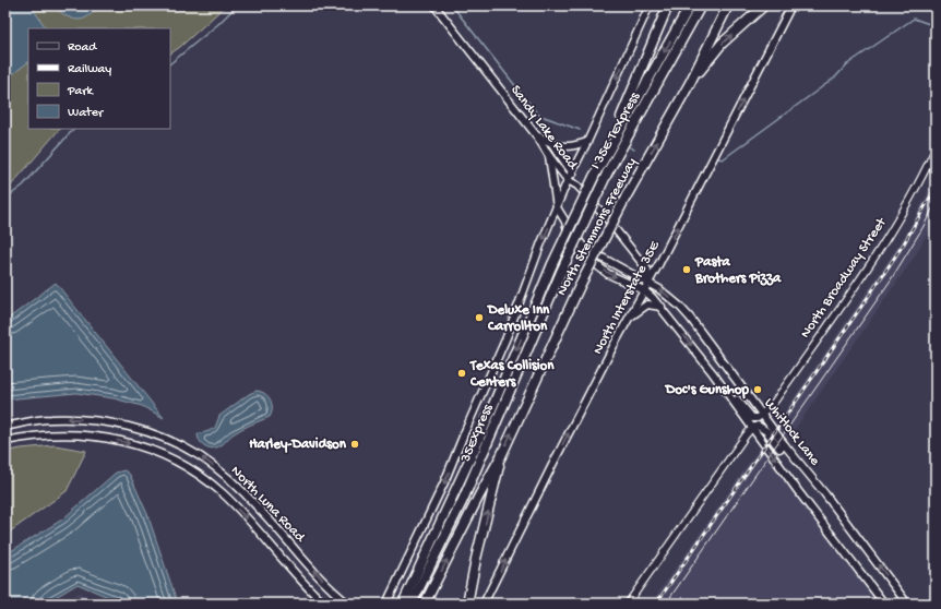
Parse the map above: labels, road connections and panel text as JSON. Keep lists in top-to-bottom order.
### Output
{
  "streets": {
    "highway": ["I 35E TEXpress", "North Stemmons Freeway", "35Express"],
    "main road": [
      "Sandy Lake Road",
      "North Interstate 35E",
      "Whitlock Lane",
      "North Luna Road"
    ],
    "street": ["North Broadway Street"]
  },
  "crossings": [
    ["Sandy Lake Road", "North Interstate 35E"],
    ["Sandy Lake Road", "Whitlock Lane"],
    ["I 35E TEXpress", "35Express"],
    ["North Broadway Street", "Whitlock Lane"],
    ["North Interstate 35E", "Whitlock Lane"]
  ],
  "one_way": ["North Interstate 35E"],
  "places": [
    "Pasta Brothers Pizza",
    "Deluxe Inn Carrollton",
    "Texas Collision Centers",
    "Doc's Gunshop",
    "Harley-Davidson"
  ],
  "legend": [
    "Road",
    "Railway",
    "Park",
    "Water"
  ]
}
